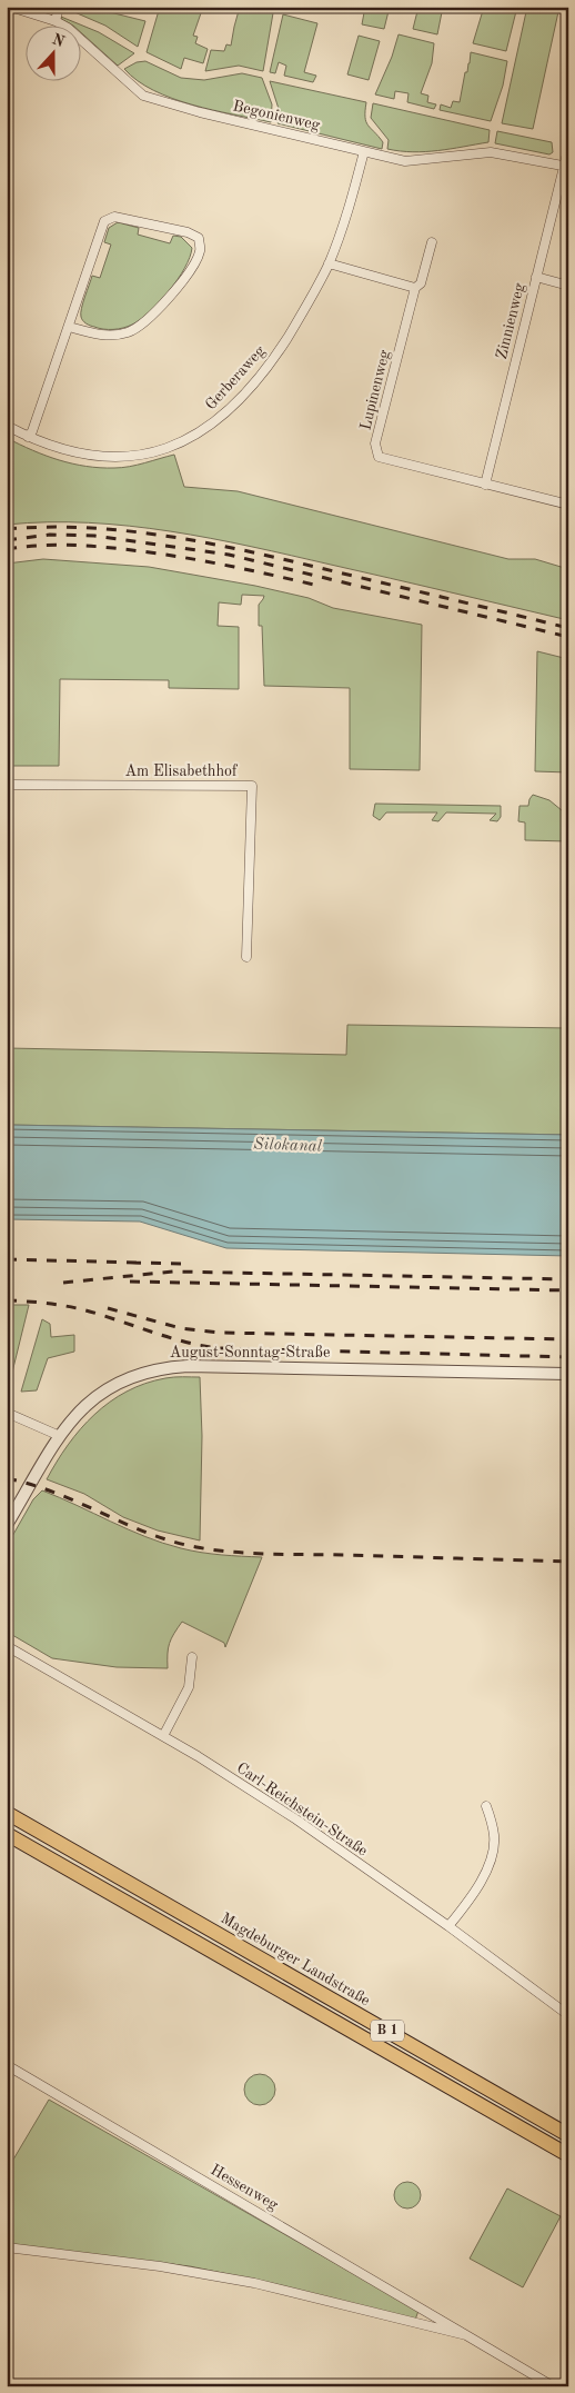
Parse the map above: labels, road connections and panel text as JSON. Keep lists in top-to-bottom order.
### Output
{
  "streets": {
    "main road": ["Magdeburger Landstraße", "B 1"],
    "street": [
      "Begonienweg",
      "Zinnienweg",
      "Gerberaweg",
      "Lupinenweg",
      "Am Elisabethhof",
      "August-Sonntag-Straße",
      "Carl-Reichstein-Straße",
      "Hessenweg"
    ]
  },
  "crossings": [
    ["Begonienweg", "Zinnienweg"],
    ["Begonienweg", "Gerberaweg"],
    ["Zinnienweg", "Lupinenweg"]
  ],
  "water": ["Silokanal"],
  "north": "top"
}
